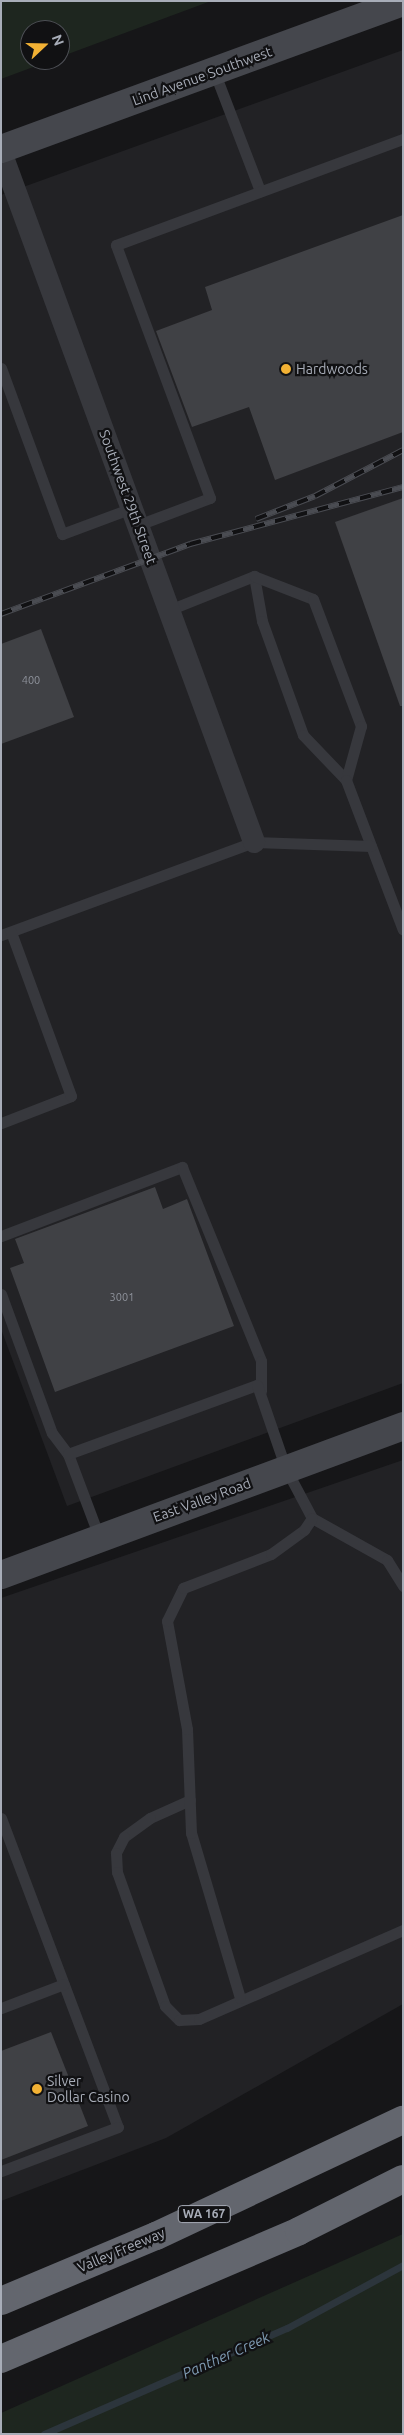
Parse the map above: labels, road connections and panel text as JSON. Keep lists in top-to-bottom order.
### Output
{
  "streets": {
    "highway": ["WA 167", "Valley Freeway"],
    "street": ["Lind Avenue Southwest", "Southwest 29th Street", "East Valley Road"]
  },
  "crossings": [
    ["Lind Avenue Southwest", "Southwest 29th Street"]
  ],
  "water": ["Panther Creek"],
  "places": ["Hardwoods", "Silver Dollar Casino"],
  "house_numbers": ["400", "3001"],
  "north": "right"
}
